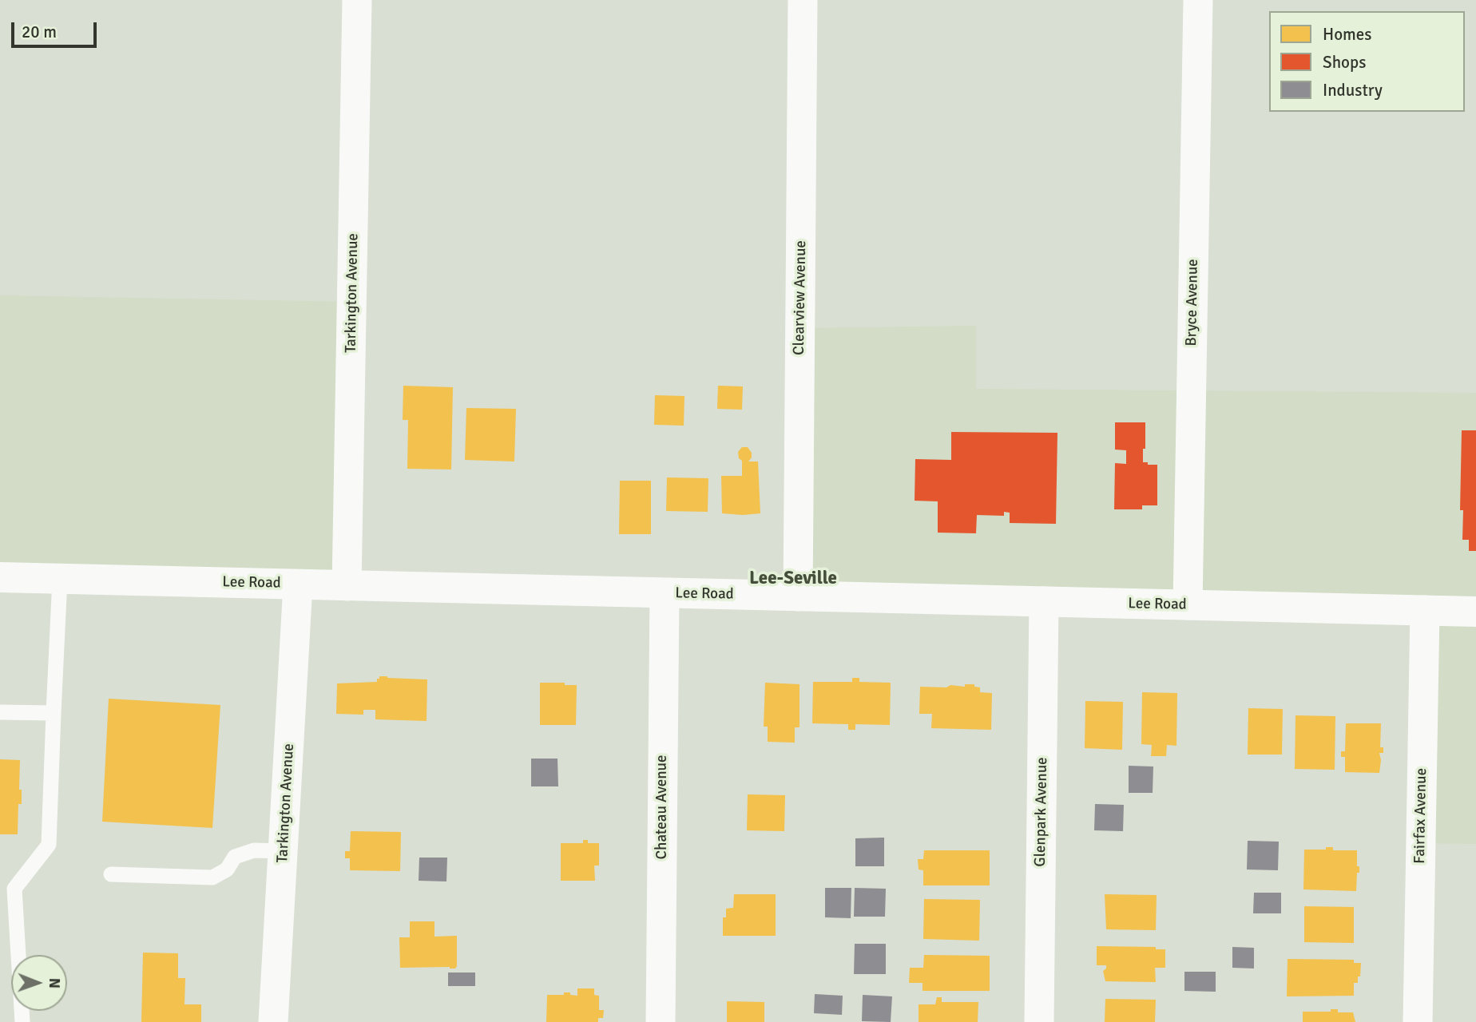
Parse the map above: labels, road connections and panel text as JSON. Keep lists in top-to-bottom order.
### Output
{
  "streets": {
    "main road": ["Lee Road"],
    "street": [
      "Tarkington Avenue",
      "Clearview Avenue",
      "Bryce Avenue",
      "Chateau Avenue",
      "Glenpark Avenue",
      "Fairfax Avenue"
    ]
  },
  "crossings": [
    ["Tarkington Avenue", "Lee Road"],
    ["Clearview Avenue", "Lee Road"],
    ["Bryce Avenue", "Lee Road"],
    ["Lee Road", "Chateau Avenue"],
    ["Lee Road", "Glenpark Avenue"],
    ["Lee Road", "Fairfax Avenue"]
  ],
  "districts": ["Lee-Seville"],
  "legend": ["Homes", "Shops", "Industry"],
  "scale_bar": "20 m",
  "north": "right"
}
